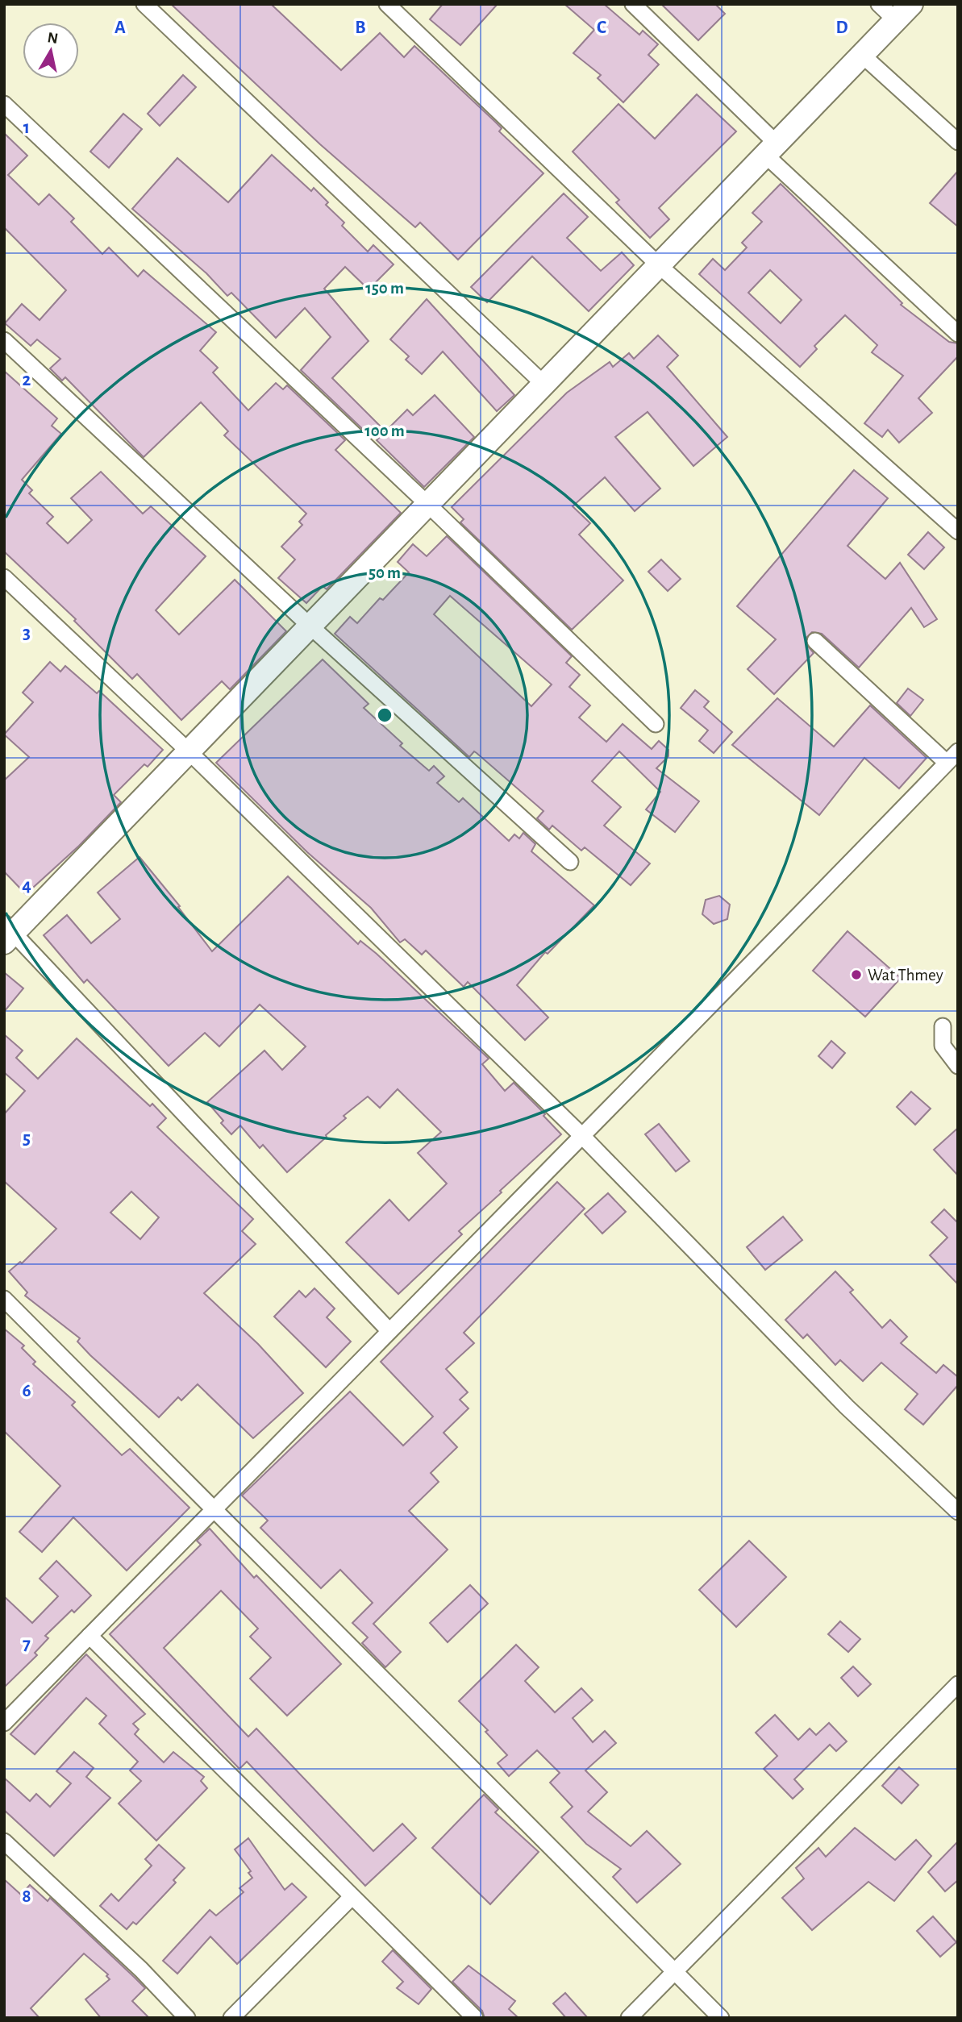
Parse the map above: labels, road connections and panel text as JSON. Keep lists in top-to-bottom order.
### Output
{
  "places": ["Wat Thmey"],
  "north": "top",
  "grid": {
    "columns": [
      "A",
      "B",
      "C",
      "D"
    ],
    "rows": [
      "1",
      "2",
      "3",
      "4",
      "5",
      "6",
      "7",
      "8"
    ]
  },
  "rings": ["150 m", "100 m", "50 m"]
}
